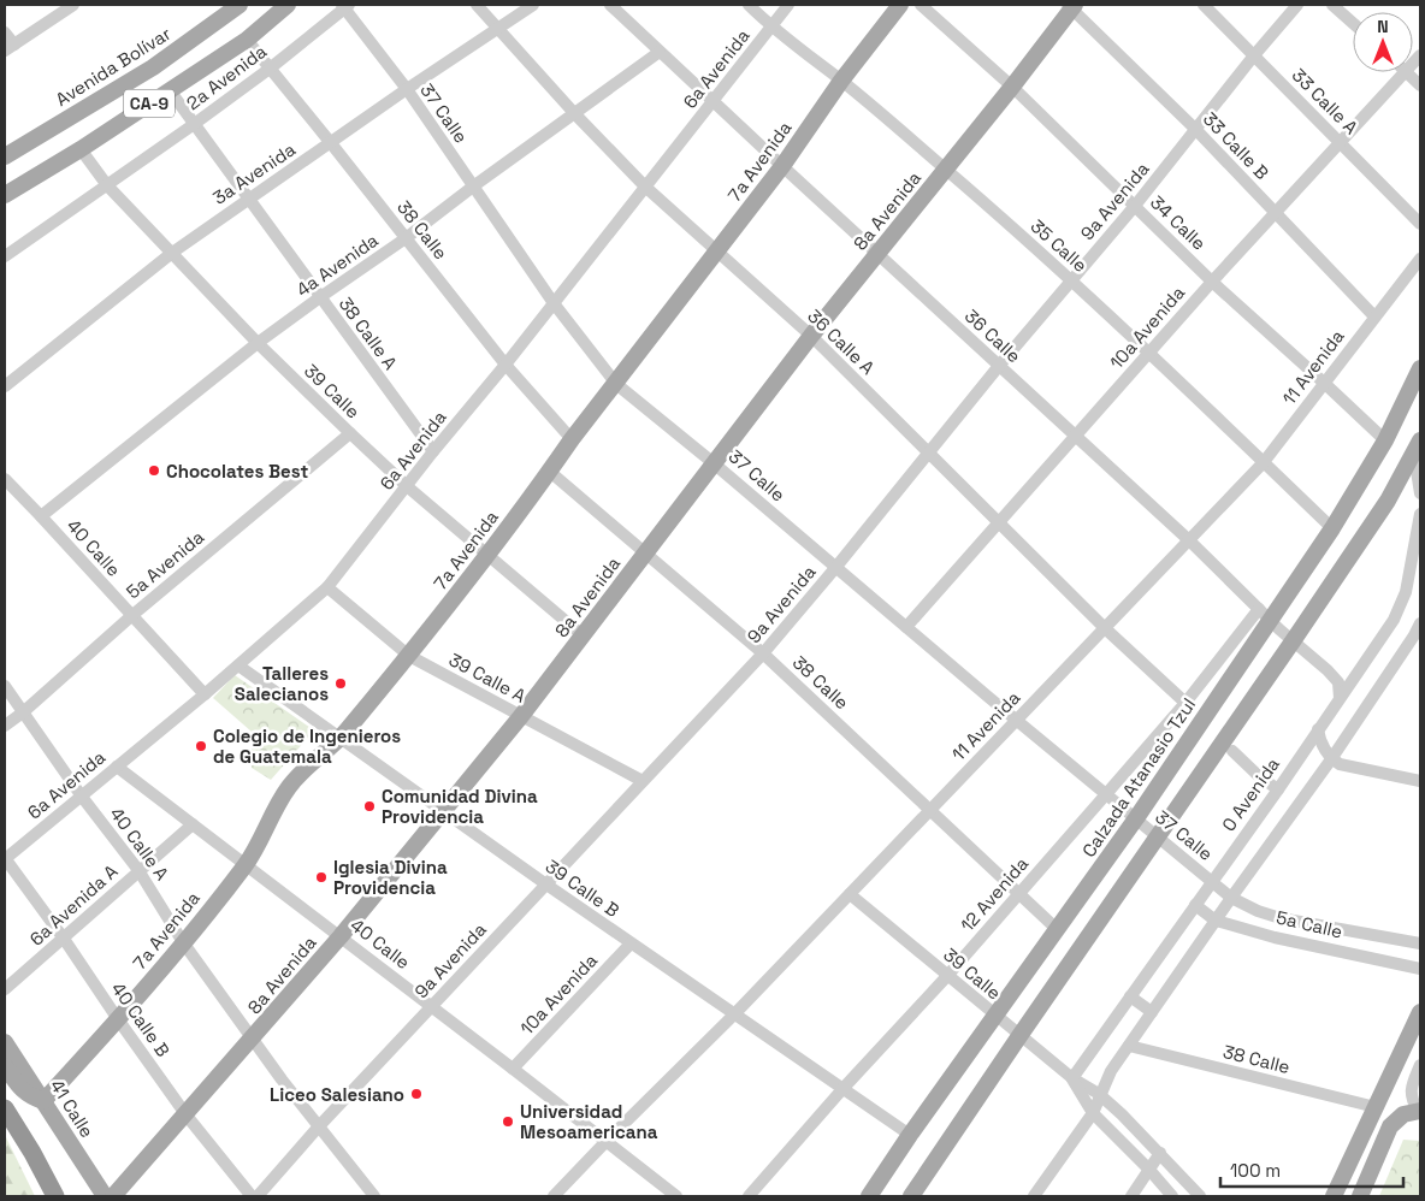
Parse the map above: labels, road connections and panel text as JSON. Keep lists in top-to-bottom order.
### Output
{
  "streets": {
    "main road": [
      "Avenida Bolívar",
      "CA-9",
      "7a Avenida",
      "8a Avenida",
      "Calzada Atanasio Tzul",
      "41 Calle"
    ],
    "street": [
      "6a Avenida",
      "2a Avenida",
      "33 Calle A",
      "37 Calle",
      "33 Calle B",
      "3a Avenida",
      "9a Avenida",
      "34 Calle",
      "38 Calle",
      "35 Calle",
      "4a Avenida",
      "10a Avenida",
      "38 Calle A",
      "36 Calle",
      "36 Calle A",
      "11 Avenida",
      "39 Calle",
      "40 Calle",
      "5a Avenida",
      "39 Calle A",
      "0 Avenida",
      "40 Calle A",
      "39 Calle B",
      "12 Avenida",
      "6a Avenida A",
      "5a Calle",
      "40 Calle B"
    ]
  },
  "crossings": [
    ["6a Avenida", "37 Calle"],
    ["6a Avenida", "38 Calle"],
    ["6a Avenida", "35 Calle"],
    ["6a Avenida", "38 Calle A"],
    ["6a Avenida", "36 Calle"],
    ["6a Avenida", "36 Calle A"],
    ["6a Avenida", "39 Calle"],
    ["6a Avenida", "40 Calle"],
    ["6a Avenida", "39 Calle A"],
    ["6a Avenida", "40 Calle A"],
    ["6a Avenida", "39 Calle B"],
    ["6a Avenida", "40 Calle B"],
    ["2a Avenida", "37 Calle"],
    ["2a Avenida", "38 Calle"],
    ["2a Avenida", "38 Calle A"],
    ["2a Avenida", "39 Calle"],
    ["33 Calle A", "9a Avenida"],
    ["33 Calle A", "10a Avenida"],
    ["CA-9", "38 Calle"],
    ["CA-9", "38 Calle A"],
    ["CA-9", "39 Calle"],
    ["37 Calle", "7a Avenida"],
    ["37 Calle", "3a Avenida"],
    ["37 Calle", "9a Avenida"],
    ["37 Calle", "8a Avenida"],
    ["37 Calle", "4a Avenida"],
    ["37 Calle", "10a Avenida"],
    ["37 Calle", "11 Avenida"],
    ["37 Calle", "Calzada Atanasio Tzul"],
    ["37 Calle", "0 Avenida"],
    ["37 Calle", "12 Avenida"],
    ["37 Calle", "5a Calle"],
    ["33 Calle B", "9a Avenida"],
    ["33 Calle B", "8a Avenida"],
    ["33 Calle B", "10a Avenida"],
    ["33 Calle B", "11 Avenida"],
    ["7a Avenida", "38 Calle"],
    ["7a Avenida", "35 Calle"],
    ["7a Avenida", "36 Calle"],
    ["7a Avenida", "36 Calle A"],
    ["7a Avenida", "39 Calle"],
    ["7a Avenida", "40 Calle"],
    ["7a Avenida", "39 Calle A"],
    ["7a Avenida", "40 Calle A"],
    ["7a Avenida", "39 Calle B"],
    ["7a Avenida", "40 Calle B"],
    ["7a Avenida", "41 Calle"],
    ["3a Avenida", "38 Calle"],
    ["3a Avenida", "38 Calle A"],
    ["3a Avenida", "36 Calle A"],
    ["3a Avenida", "39 Calle"],
    ["9a Avenida", "34 Calle"],
    ["9a Avenida", "38 Calle"],
    ["9a Avenida", "35 Calle"],
    ["9a Avenida", "36 Calle"],
    ["9a Avenida", "36 Calle A"],
    ["9a Avenida", "40 Calle"],
    ["9a Avenida", "39 Calle A"],
    ["9a Avenida", "40 Calle A"],
    ["9a Avenida", "39 Calle B"],
    ["8a Avenida", "34 Calle"],
    ["8a Avenida", "38 Calle"],
    ["8a Avenida", "35 Calle"],
    ["8a Avenida", "36 Calle"],
    ["8a Avenida", "36 Calle A"],
    ["8a Avenida", "39 Calle"],
    ["8a Avenida", "40 Calle"],
    ["8a Avenida", "39 Calle A"],
    ["8a Avenida", "40 Calle A"],
    ["8a Avenida", "39 Calle B"],
    ["8a Avenida", "40 Calle B"],
    ["34 Calle", "10a Avenida"],
    ["34 Calle", "11 Avenida"],
    ["34 Calle", "Calzada Atanasio Tzul"],
    ["38 Calle", "4a Avenida"],
    ["38 Calle", "11 Avenida"],
    ["38 Calle", "Calzada Atanasio Tzul"],
    ["38 Calle", "12 Avenida"],
    ["35 Calle", "10a Avenida"],
    ["35 Calle", "11 Avenida"],
    ["35 Calle", "Calzada Atanasio Tzul"],
    ["4a Avenida", "38 Calle A"],
    ["4a Avenida", "36 Calle"],
    ["4a Avenida", "36 Calle A"],
    ["4a Avenida", "39 Calle"],
    ["4a Avenida", "40 Calle"],
    ["10a Avenida", "36 Calle"],
    ["10a Avenida", "36 Calle A"],
    ["10a Avenida", "40 Calle"],
    ["10a Avenida", "39 Calle B"],
    ["36 Calle", "11 Avenida"],
    ["36 Calle", "Calzada Atanasio Tzul"],
    ["36 Calle", "0 Avenida"],
    ["36 Calle", "12 Avenida"],
    ["36 Calle A", "11 Avenida"],
    ["36 Calle A", "12 Avenida"],
    ["11 Avenida", "39 Calle"],
    ["11 Avenida", "40 Calle"],
    ["11 Avenida", "39 Calle B"],
    ["39 Calle", "5a Avenida"],
    ["39 Calle", "Calzada Atanasio Tzul"],
    ["39 Calle", "0 Avenida"],
    ["39 Calle", "12 Avenida"],
    ["40 Calle", "5a Avenida"],
    ["40 Calle", "6a Avenida A"],
    ["5a Avenida", "40 Calle A"],
    ["Calzada Atanasio Tzul", "39 Calle B"],
    ["Calzada Atanasio Tzul", "12 Avenida"],
    ["0 Avenida", "5a Calle"],
    ["40 Calle A", "6a Avenida A"],
    ["39 Calle B", "12 Avenida"],
    ["6a Avenida A", "40 Calle B"]
  ],
  "places": [
    "Chocolates Best",
    "Talleres Salecianos",
    "Colegio de Ingenieros de Guatemala",
    "Comunidad Divina Providencia",
    "Iglesia Divina Providencia",
    "Liceo Salesiano",
    "Universidad Mesoamericana"
  ],
  "scale_bar": "100 m",
  "north": "top"
}
